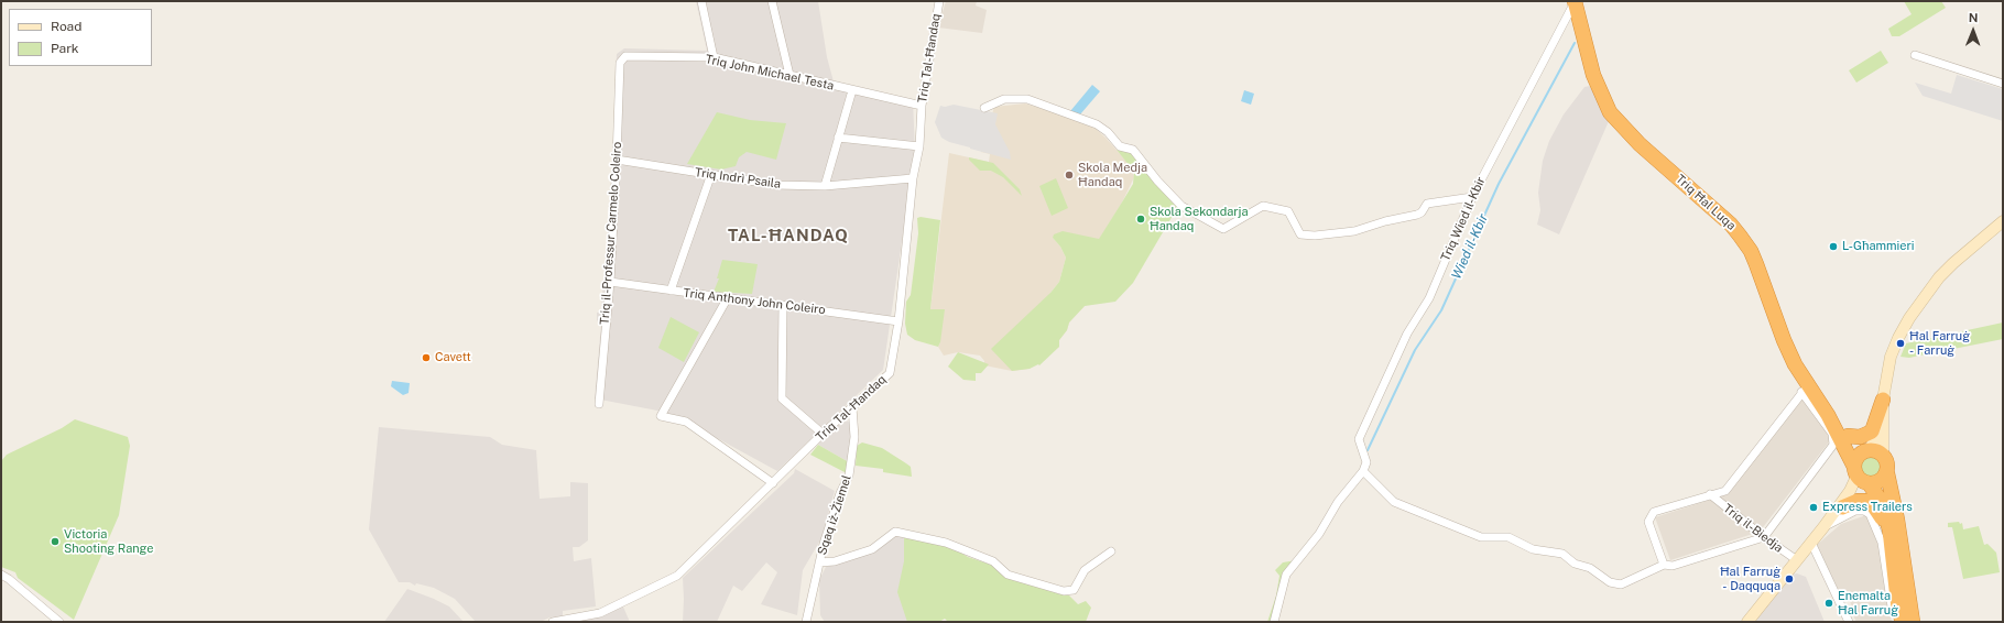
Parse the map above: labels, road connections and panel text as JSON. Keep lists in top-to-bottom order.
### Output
{
  "streets": {
    "highway": ["Triq Ħal Luqa"],
    "street": [
      "Triq Tal-Ħandaq",
      "Triq John Michael Testa",
      "Triq Indrì Psaila",
      "Triq Wied il-Kbir",
      "Triq il-Professur Carmelo Coleiro",
      "Triq Anthony John Coleiro",
      "Sqaq iż-Żiemel",
      "Triq il-Biedja"
    ]
  },
  "crossings": [
    ["Triq Tal-Ħandaq", "Triq John Michael Testa"],
    ["Triq Tal-Ħandaq", "Triq Indrì Psaila"],
    ["Triq Tal-Ħandaq", "Triq Anthony John Coleiro"],
    ["Triq Tal-Ħandaq", "Sqaq iż-Żiemel"],
    ["Triq John Michael Testa", "Triq il-Professur Carmelo Coleiro"],
    ["Triq Indrì Psaila", "Triq il-Professur Carmelo Coleiro"],
    ["Triq Ħal Luqa", "Triq Wied il-Kbir"],
    ["Triq il-Professur Carmelo Coleiro", "Triq Anthony John Coleiro"]
  ],
  "districts": ["TAL-ĦANDAQ"],
  "water": ["Wied il-Kbir"],
  "places": [
    "Skola Medja Ħandaq",
    "Skola Sekondarja Ħandaq",
    "L-Għammieri",
    "Ħal Farruġ - Farruġ",
    "Cavett",
    "Express Trailers",
    "Victoria Shooting Range",
    "Ħal Farruġ - Daqquqa",
    "Enemalta Ħal Farruġ"
  ],
  "legend": ["Road", "Park"],
  "north": "top"
}
